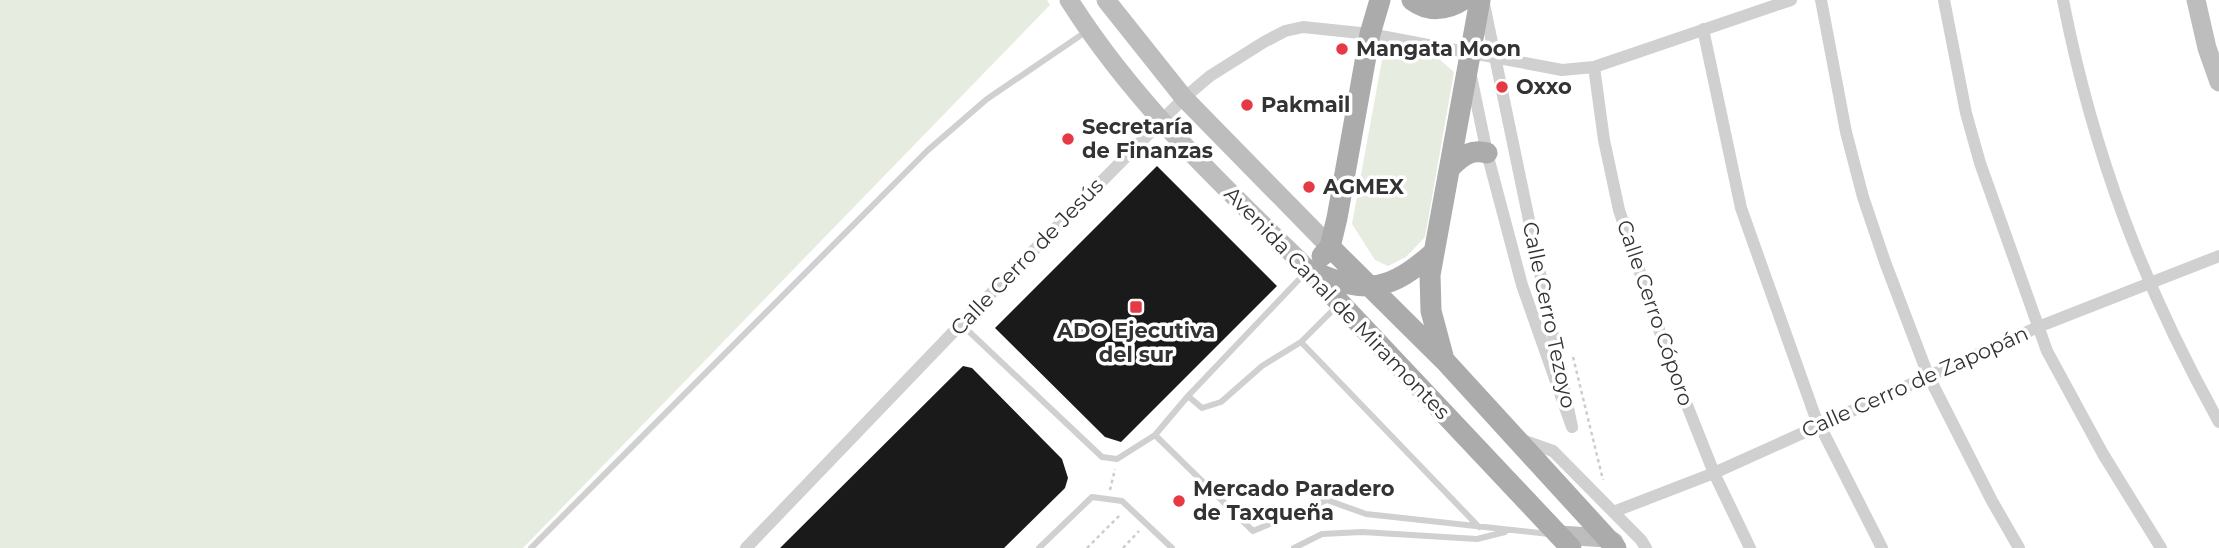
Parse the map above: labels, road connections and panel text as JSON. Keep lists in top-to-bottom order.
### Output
{
  "streets": {
    "main road": ["Avenida Canal de Miramontes"],
    "street": [
      "Calle Cerro de Jesús",
      "Calle Cerro Cóporo",
      "Calle Cerro Tezoyo",
      "Calle Cerro de Zapopán"
    ]
  },
  "crossings": [
    ["Calle Cerro de Jesús", "Avenida Canal de Miramontes"],
    ["Calle Cerro de Jesús", "Calle Cerro Cóporo"],
    ["Calle Cerro de Jesús", "Calle Cerro Tezoyo"],
    ["Avenida Canal de Miramontes", "Calle Cerro de Zapopán"],
    ["Calle Cerro Cóporo", "Calle Cerro de Zapopán"]
  ],
  "places": {
    "other": [
      "Mangata Moon",
      "Oxxo",
      "Pakmail",
      "Secretaría de Finanzas",
      "AGMEX",
      "Mercado Paradero de Taxqueña"
    ],
    "transit": ["ADO Ejecutiva del sur"]
  }
}
